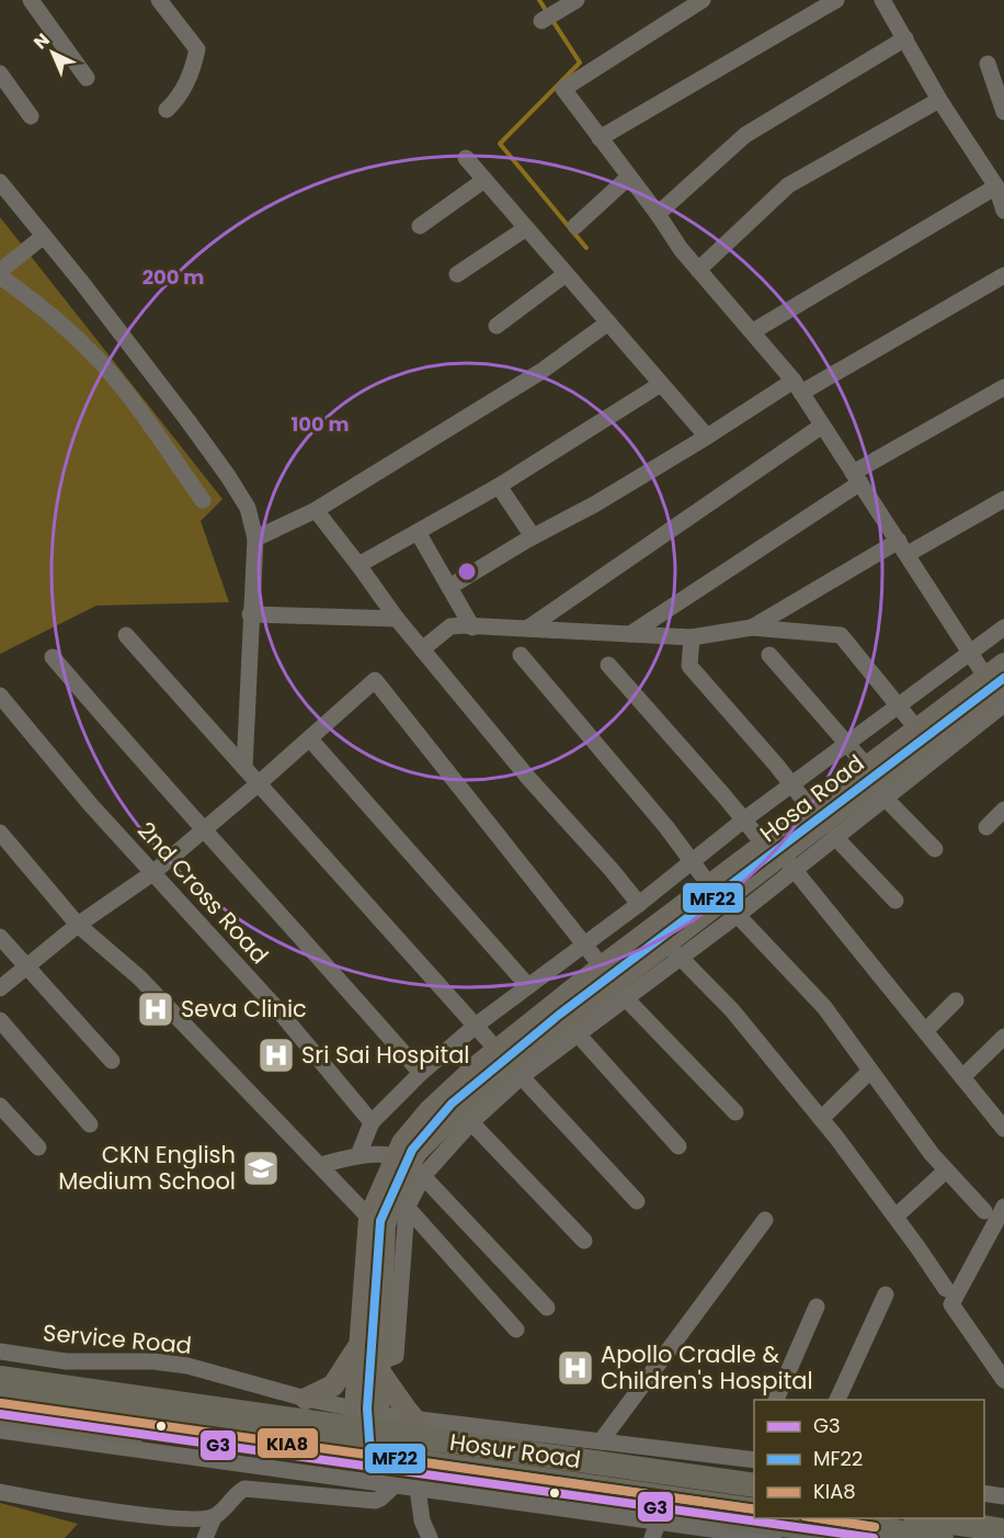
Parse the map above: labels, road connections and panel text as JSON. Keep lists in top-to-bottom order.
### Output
{
  "streets": {
    "highway": ["Hosur Road"],
    "main road": ["Hosa Road"],
    "street": ["2nd Cross Road", "Service Road"]
  },
  "crossings": [
    ["Hosa Road", "Service Road"],
    ["Hosa Road", "Hosur Road"],
    ["Service Road", "Hosur Road"]
  ],
  "places": {
    "hospital": ["Seva Clinic", "Sri Sai Hospital", "Apollo Cradle & Children's Hospital"],
    "school or university": ["CKN English Medium School"]
  },
  "lines": ["transit line MF22", "transit line KIA8", "transit line G3"],
  "legend": ["G3", "MF22", "KIA8"],
  "north": "top left",
  "rings": ["200 m", "100 m"]
}
